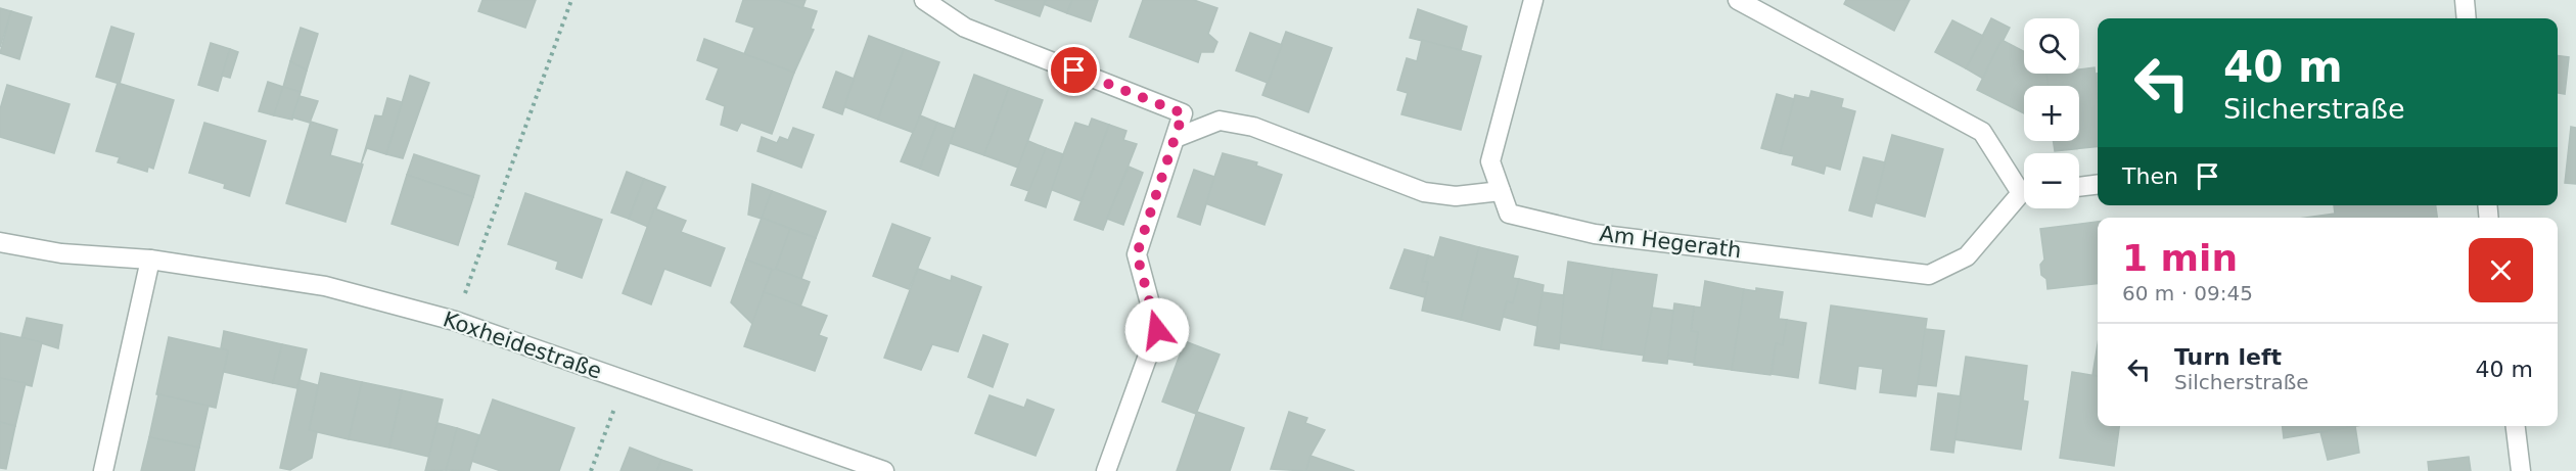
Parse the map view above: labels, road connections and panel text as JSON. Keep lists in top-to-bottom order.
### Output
{
  "streets": {
    "street": ["Am Hegerath", "Koxheidestraße"]
  },
  "page": {
    "map_buttons": ["+", "−"],
    "turn": ["40 m", "Silcherstraße"],
    "then": "Then",
    "heading": ["1 min", "60 m · 09:45"],
    "list": [
      {
        "name": "Turn left",
        "note": "Silcherstraße",
        "value": "40 m"
      }
    ]
  }
}
